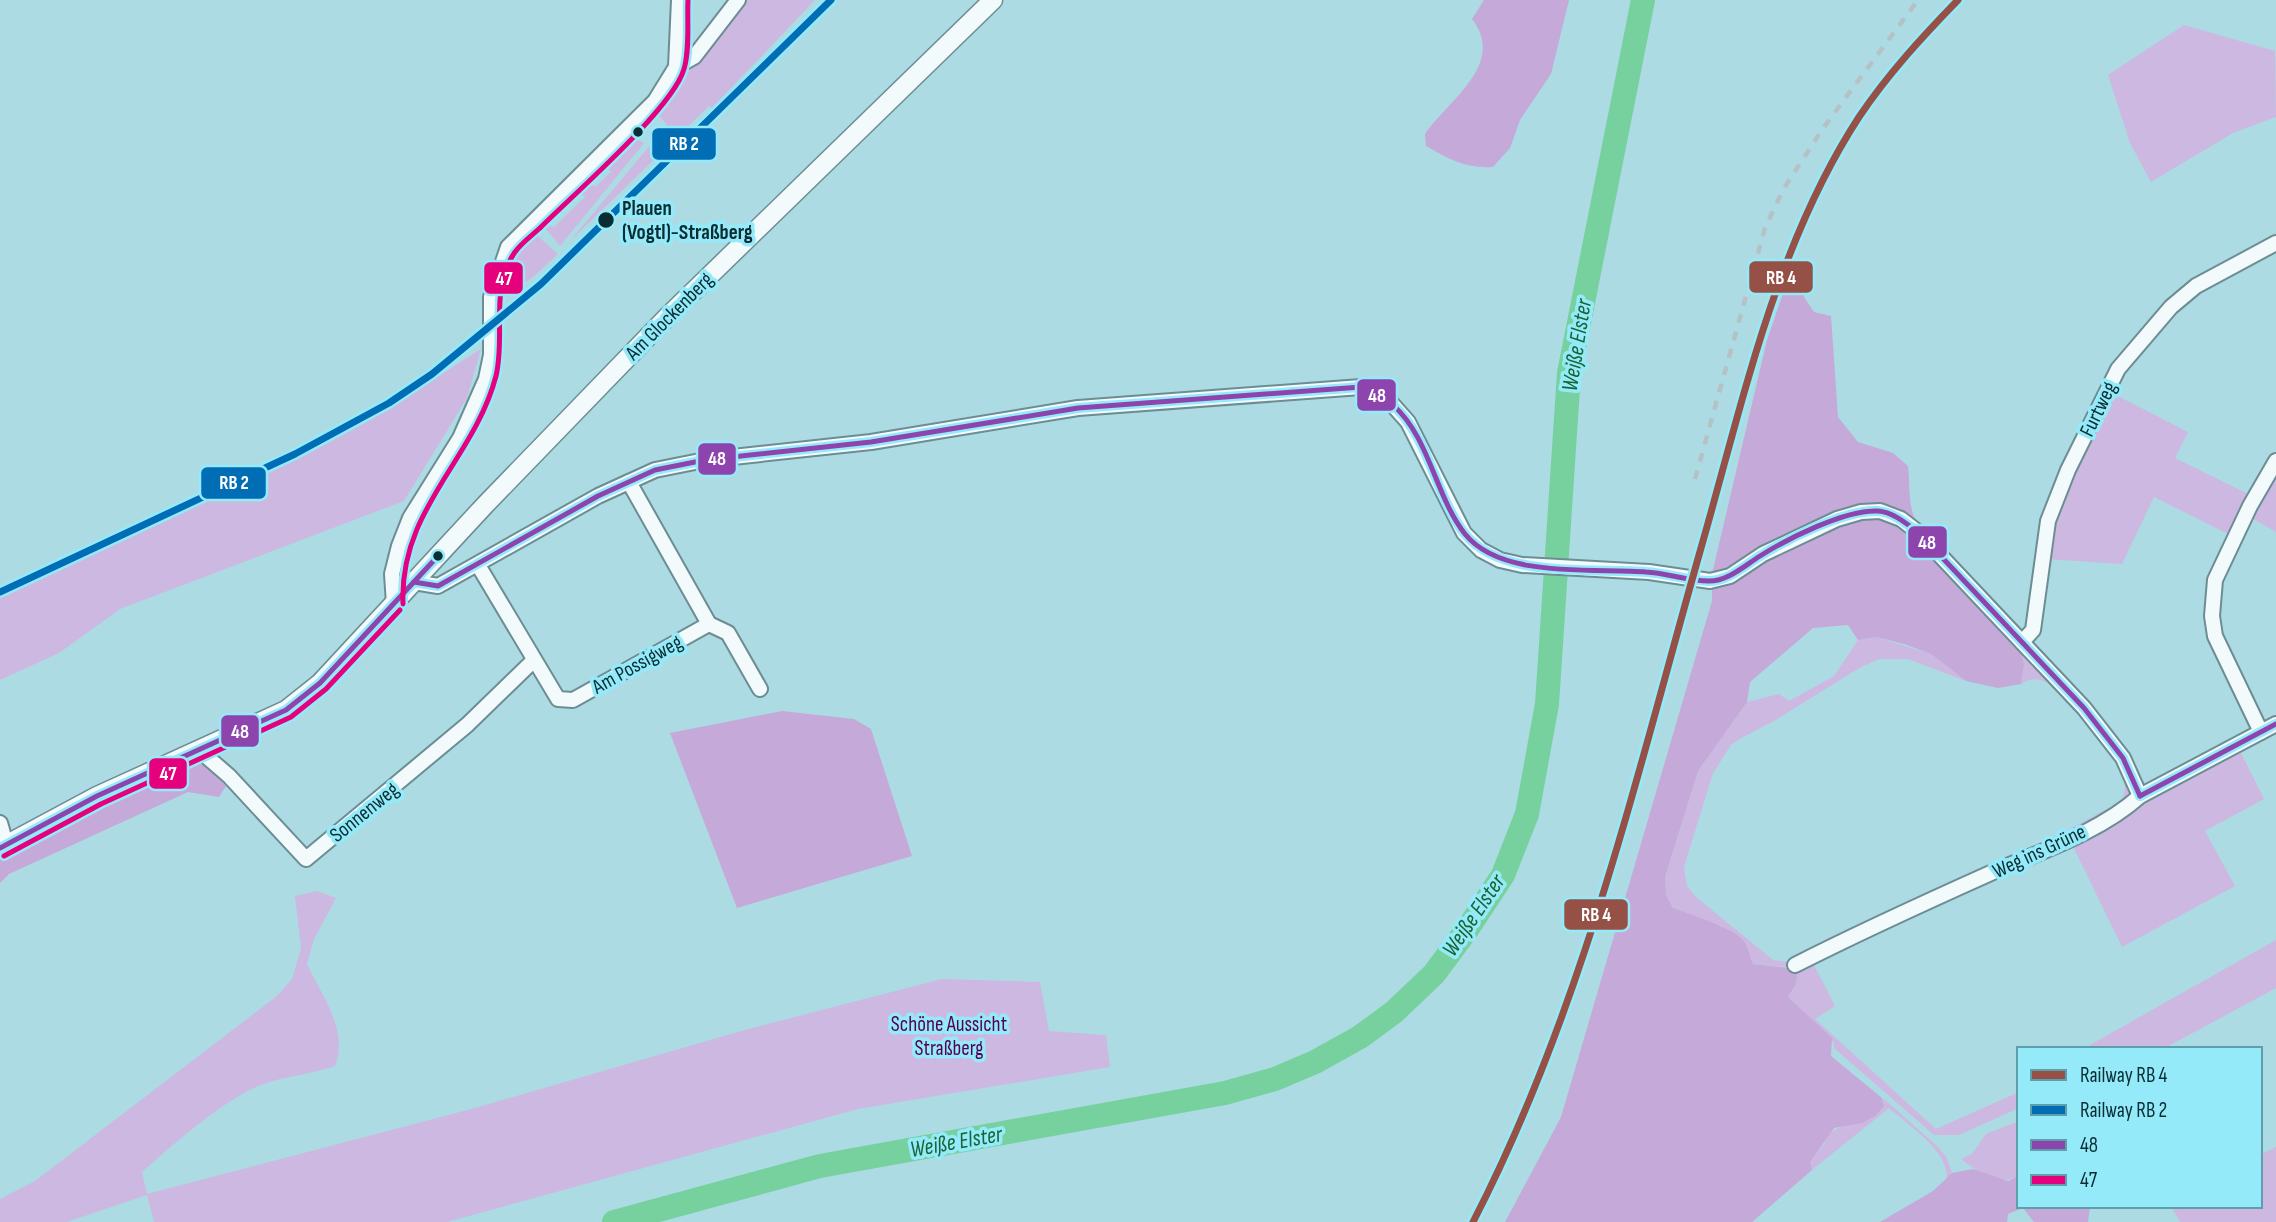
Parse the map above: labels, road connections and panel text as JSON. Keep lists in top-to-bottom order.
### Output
{
  "streets": {
    "main road": ["Am Glockenberg"],
    "street": [
      "Furtweg",
      "Am Possigweg",
      "Sonnenweg",
      "Weg ins Grüne"
    ]
  },
  "crossings": [
    ["Am Glockenberg", "Sonnenweg"],
    ["Am Possigweg", "Sonnenweg"]
  ],
  "water": ["Weiße Elster"],
  "parks": ["Schöne Aussicht Straßberg"],
  "places": ["Plauen (Vogtl)-Straßberg"],
  "lines": ["transit line 47", "transit line 48"],
  "legend": [
    "Railway RB 4",
    "Railway RB 2",
    "48",
    "47"
  ]
}
